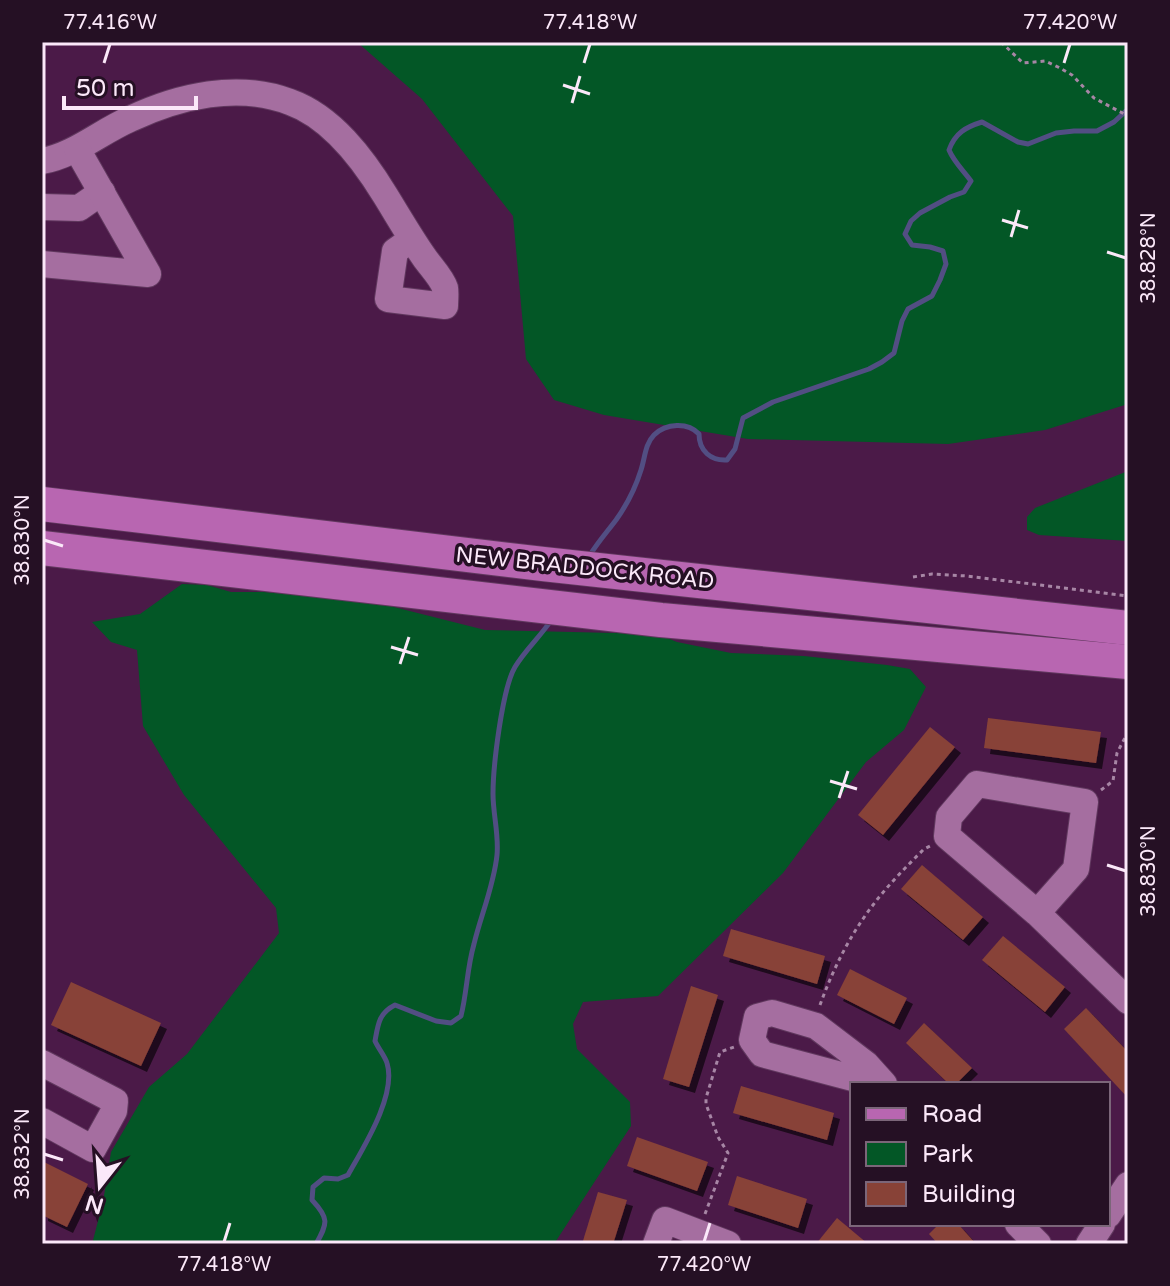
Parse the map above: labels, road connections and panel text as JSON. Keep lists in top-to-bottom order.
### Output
{
  "streets": {
    "main road": ["NEW BRADDOCK ROAD"]
  },
  "legend": ["Road", "Park", "Building"],
  "scale_bar": "50 m",
  "north": "bottom",
  "coordinates": [
    "77.416°W",
    "77.418°W",
    "77.420°W",
    "38.828°N",
    "38.830°N",
    "38.832°N"
  ]
}
